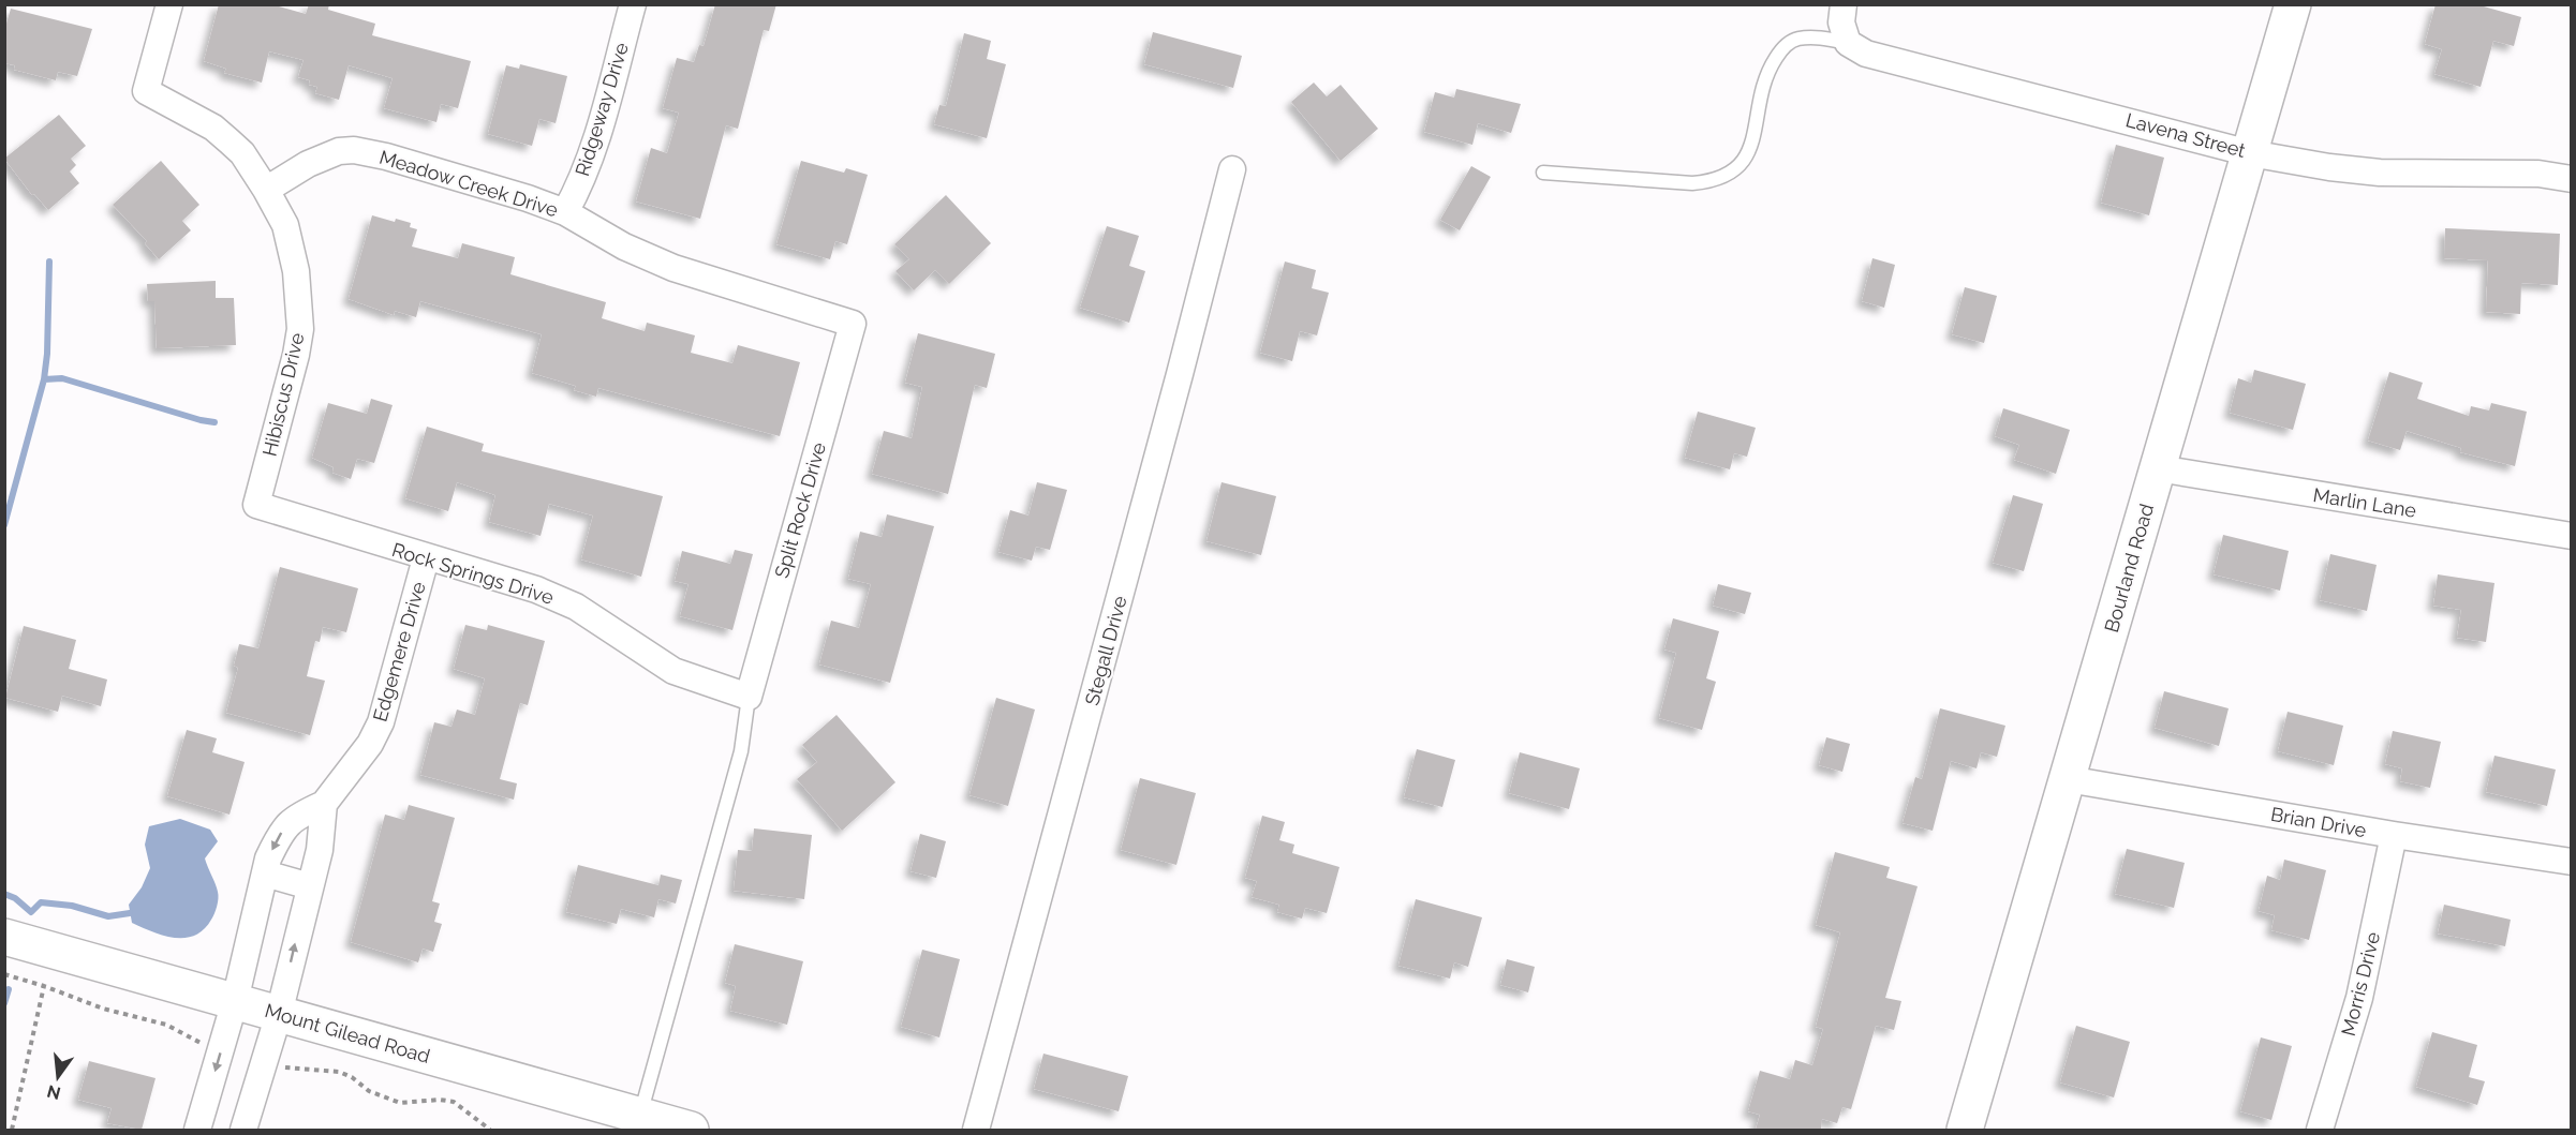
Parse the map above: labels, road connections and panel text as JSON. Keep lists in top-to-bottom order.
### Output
{
  "streets": {
    "main road": ["Bourland Road", "Mount Gilead Road"],
    "street": [
      "Ridgeway Drive",
      "Lavena Street",
      "Meadow Creek Drive",
      "Hibiscus Drive",
      "Marlin Lane",
      "Split Rock Drive",
      "Rock Springs Drive",
      "Stegall Drive",
      "Edgemere Drive",
      "Brian Drive",
      "Morris Drive"
    ]
  },
  "crossings": [
    ["Ridgeway Drive", "Meadow Creek Drive"],
    ["Lavena Street", "Bourland Road"],
    ["Meadow Creek Drive", "Hibiscus Drive"],
    ["Meadow Creek Drive", "Split Rock Drive"],
    ["Hibiscus Drive", "Rock Springs Drive"],
    ["Marlin Lane", "Bourland Road"],
    ["Split Rock Drive", "Rock Springs Drive"],
    ["Bourland Road", "Brian Drive"],
    ["Rock Springs Drive", "Edgemere Drive"],
    ["Edgemere Drive", "Mount Gilead Road"],
    ["Brian Drive", "Morris Drive"]
  ],
  "north": "bottom"
}
